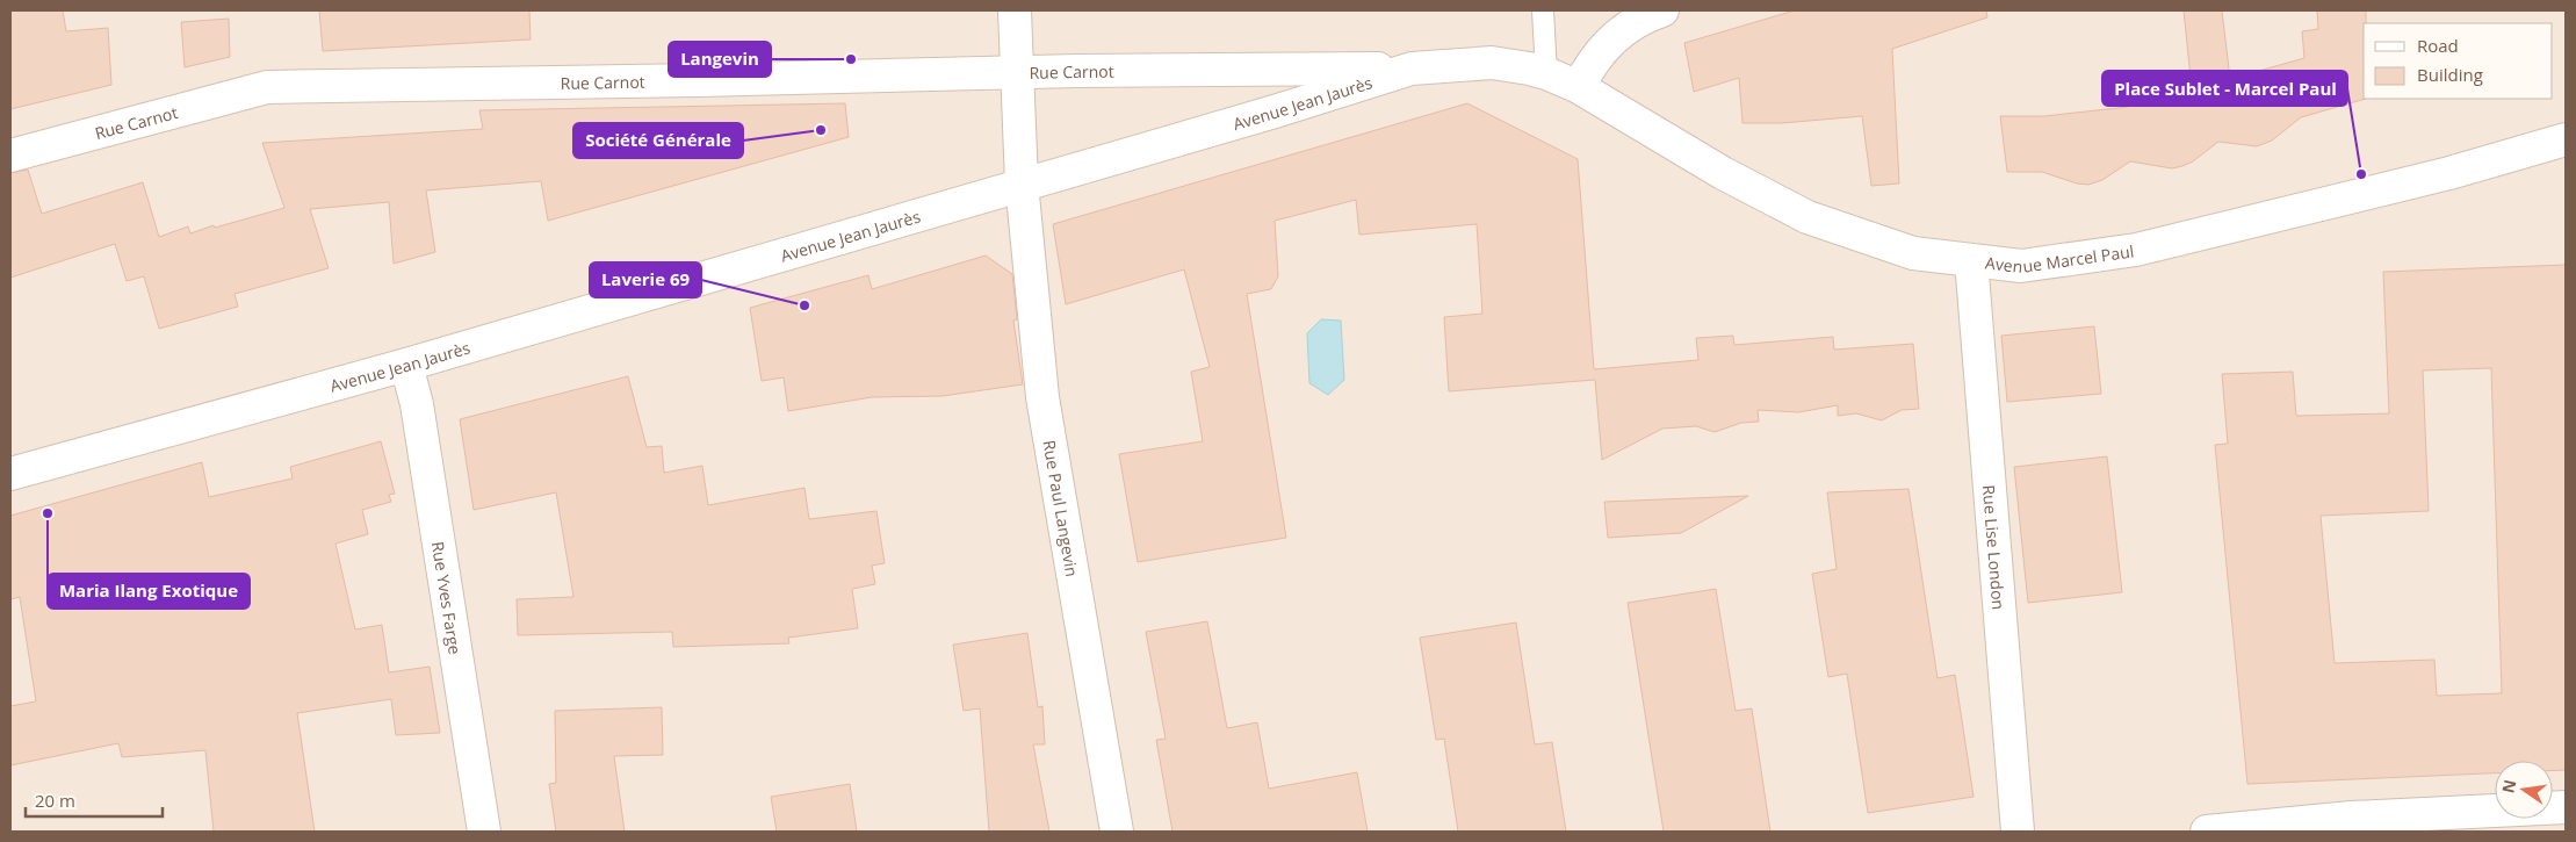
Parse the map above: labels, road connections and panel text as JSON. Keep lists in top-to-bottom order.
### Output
{
  "streets": {
    "main road": [
      "Rue Carnot",
      "Avenue Jean Jaurès",
      "Avenue Marcel Paul",
      "Rue Paul Langevin",
      "Rue Lise London",
      "Rue Yves Farge"
    ]
  },
  "crossings": [
    ["Rue Carnot", "Avenue Jean Jaurès"],
    ["Rue Carnot", "Rue Paul Langevin"],
    ["Avenue Jean Jaurès", "Avenue Marcel Paul"],
    ["Avenue Jean Jaurès", "Rue Paul Langevin"],
    ["Avenue Jean Jaurès", "Rue Yves Farge"],
    ["Avenue Marcel Paul", "Rue Lise London"]
  ],
  "places": [
    "Langevin",
    "Société Générale",
    "Place Sublet - Marcel Paul",
    "Laverie 69",
    "Maria Ilang Exotique"
  ],
  "legend": ["Road", "Building"],
  "scale_bar": "20 m",
  "north": "left"
}
